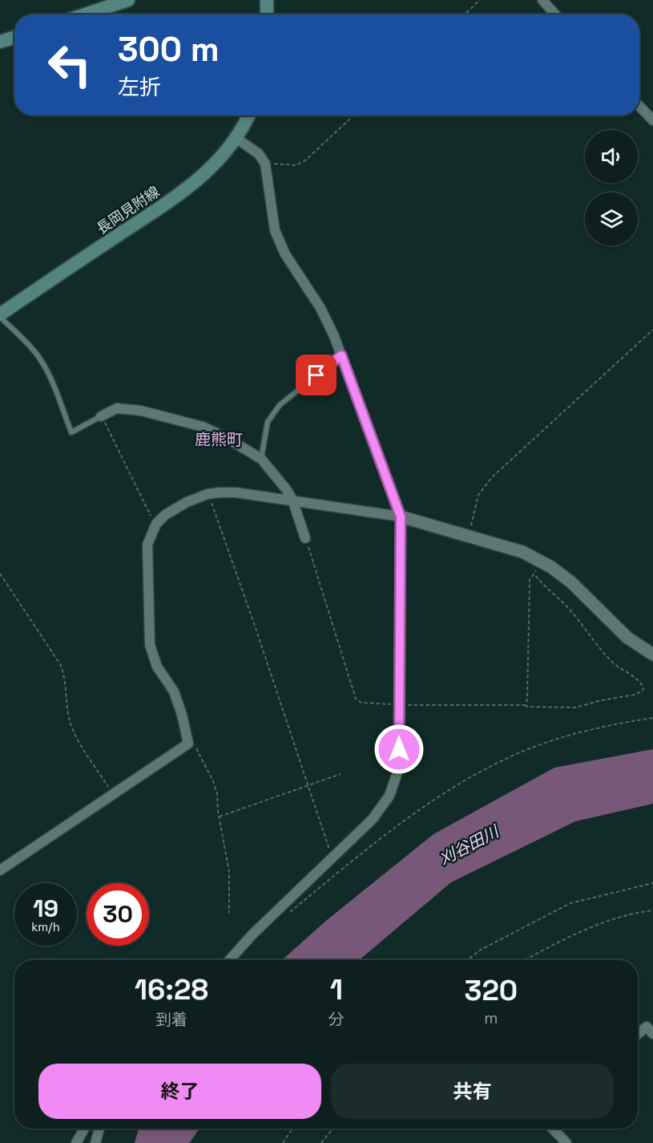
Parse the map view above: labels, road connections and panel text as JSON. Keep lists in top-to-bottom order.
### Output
{
  "streets": {
    "main road": ["長岡見附線"]
  },
  "districts": ["鹿熊町"],
  "water": ["刈谷田川"],
  "page": {
    "turn": ["300 m", "左折"],
    "speed": "19 km/h",
    "limit": "30",
    "eta": [
      "16:28",
      "到着",
      "1",
      "分",
      "320",
      "m"
    ],
    "buttons": ["終了", "共有"]
  }
}
